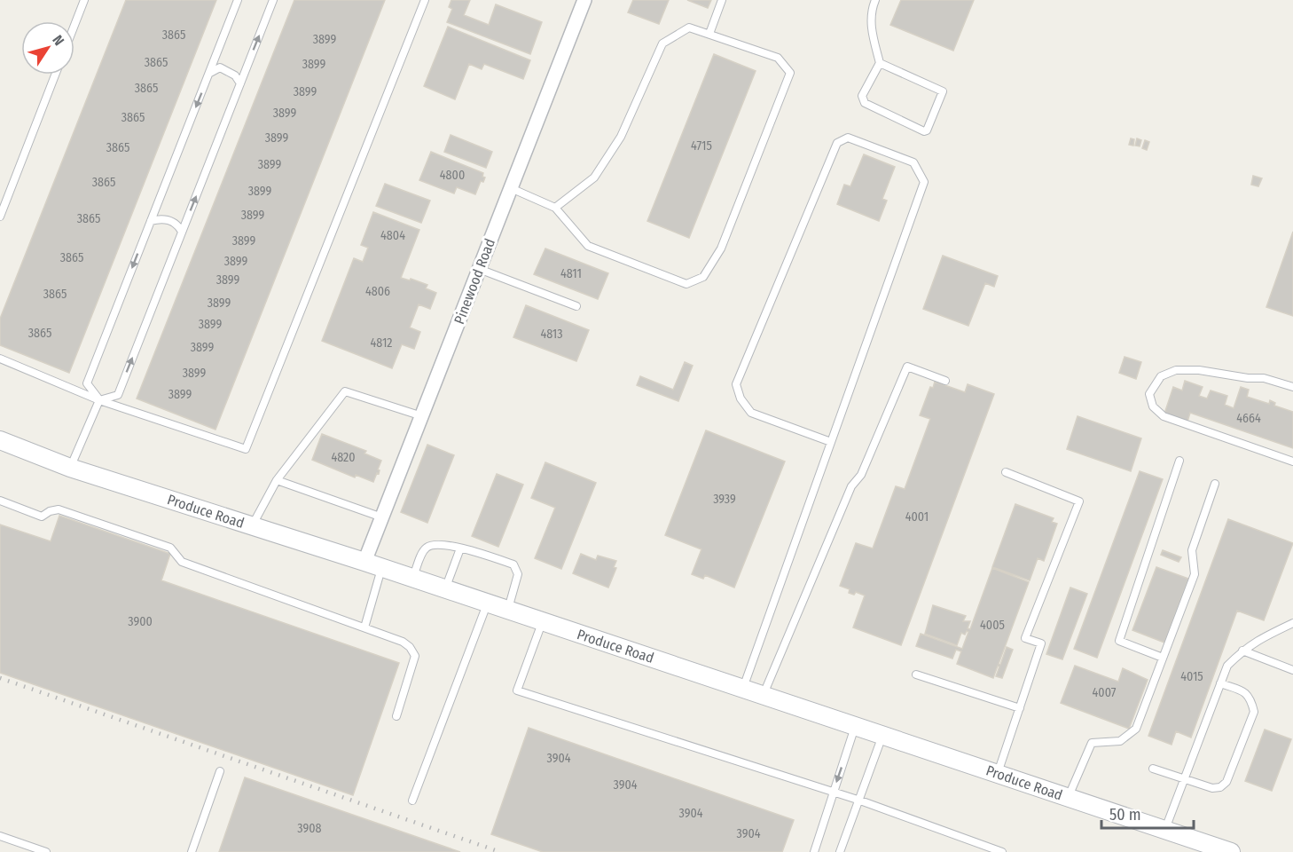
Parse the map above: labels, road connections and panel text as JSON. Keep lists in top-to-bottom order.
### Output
{
  "streets": {
    "street": ["Pinewood Road", "Produce Road"]
  },
  "crossings": [
    ["Pinewood Road", "Produce Road"]
  ],
  "house_numbers": [
    "3865",
    "3899",
    "3865",
    "3899",
    "3865",
    "3899",
    "3899",
    "3865",
    "3899",
    "4715",
    "3865",
    "3899",
    "4800",
    "3865",
    "3899",
    "3899",
    "3865",
    "4804",
    "3899",
    "3865",
    "3899",
    "4811",
    "3899",
    "4806",
    "3865",
    "3899",
    "3899",
    "3865",
    "4813",
    "4812",
    "3899",
    "3899",
    "3899",
    "4664",
    "4820",
    "3939",
    "4001",
    "3900",
    "4005",
    "4015",
    "4007",
    "3904",
    "3904",
    "3904",
    "3908",
    "3904"
  ],
  "scale_bar": "50 m",
  "north": "top right"
}
